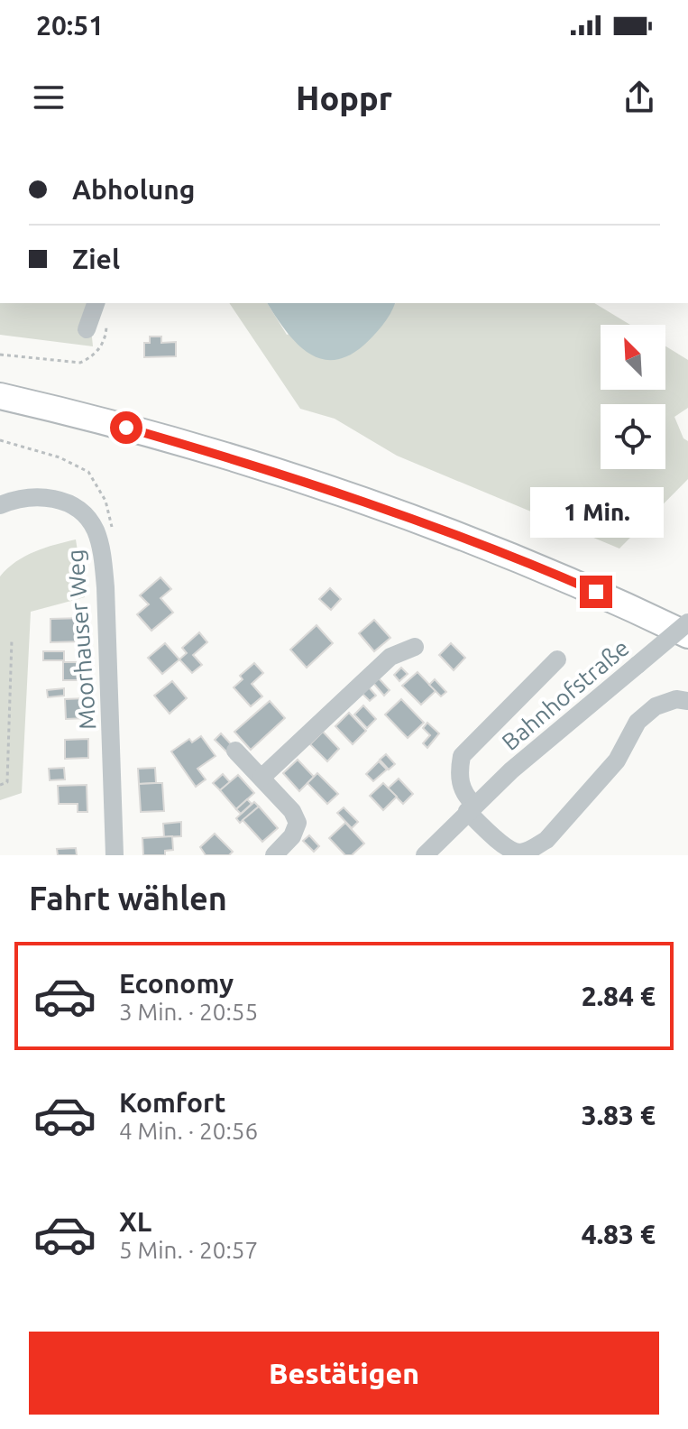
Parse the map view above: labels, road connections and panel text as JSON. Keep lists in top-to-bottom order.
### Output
{
  "streets": {
    "street": ["Moorhauser Weg", "Bahnhofstraße"]
  },
  "north": "top left",
  "page": {
    "status": "20:51",
    "header": "Hoppr",
    "banner": ["Abholung", "Ziel"],
    "bubble": "1 Min.",
    "heading": "Fahrt wählen",
    "list": [
      {
        "name": "Economy",
        "note": "3 Min. · 20:55",
        "value": "2.84 €"
      },
      {
        "name": "Komfort",
        "note": "4 Min. · 20:56",
        "value": "3.83 €"
      },
      {
        "name": "XL",
        "note": "5 Min. · 20:57",
        "value": "4.83 €"
      }
    ],
    "buttons": "Bestätigen"
  }
}
